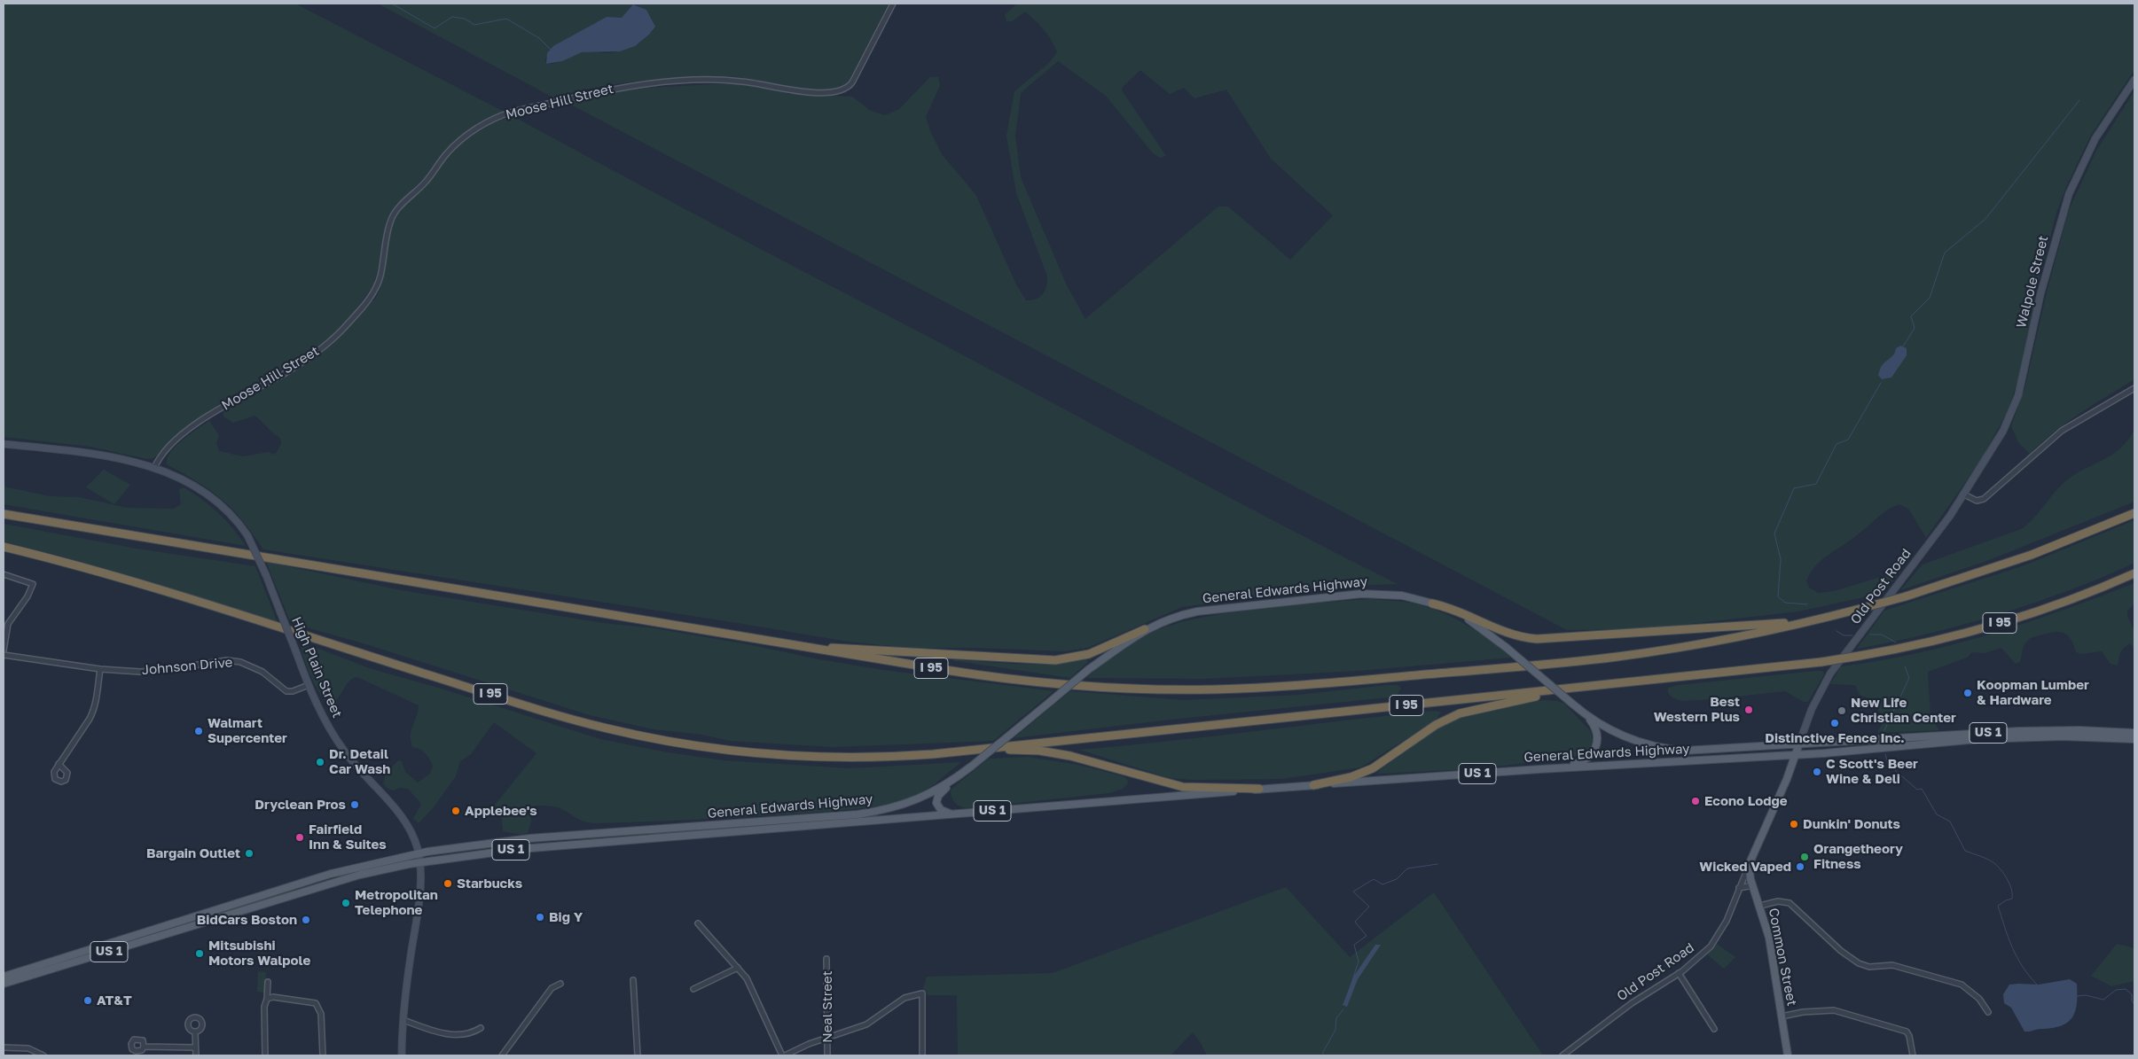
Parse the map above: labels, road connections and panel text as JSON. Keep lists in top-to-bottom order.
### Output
{
  "streets": {
    "highway": ["I 95"],
    "main road": [
      "Walpole Street",
      "Old Post Road",
      "General Edwards Highway",
      "High Plain Street",
      "US 1",
      "Common Street"
    ],
    "street": ["Moose Hill Street", "Johnson Drive", "Neal Street"]
  },
  "crossings": [
    ["Moose Hill Street", "High Plain Street"],
    ["Walpole Street", "Old Post Road"],
    ["Old Post Road", "General Edwards Highway"],
    ["Old Post Road", "Common Street"],
    ["General Edwards Highway", "High Plain Street"],
    ["General Edwards Highway", "US 1"],
    ["Johnson Drive", "High Plain Street"],
    ["High Plain Street", "US 1"]
  ],
  "places": [
    "Koopman Lumber & Hardware",
    "Best Western Plus",
    "New Life Christian Center",
    "Distinctive Fence Inc.",
    "Walmart Supercenter",
    "Dr. Detail Car Wash",
    "C Scott's Beer Wine & Deli",
    "Econo Lodge",
    "Dryclean Pros",
    "Applebee's",
    "Dunkin' Donuts",
    "Fairfield Inn & Suites",
    "Bargain Outlet",
    "Orangetheory Fitness",
    "Wicked Vaped",
    "Starbucks",
    "Metropolitan Telephone",
    "Big Y",
    "BidCars Boston",
    "Mitsubishi Motors Walpole",
    "AT&T"
  ]
}
